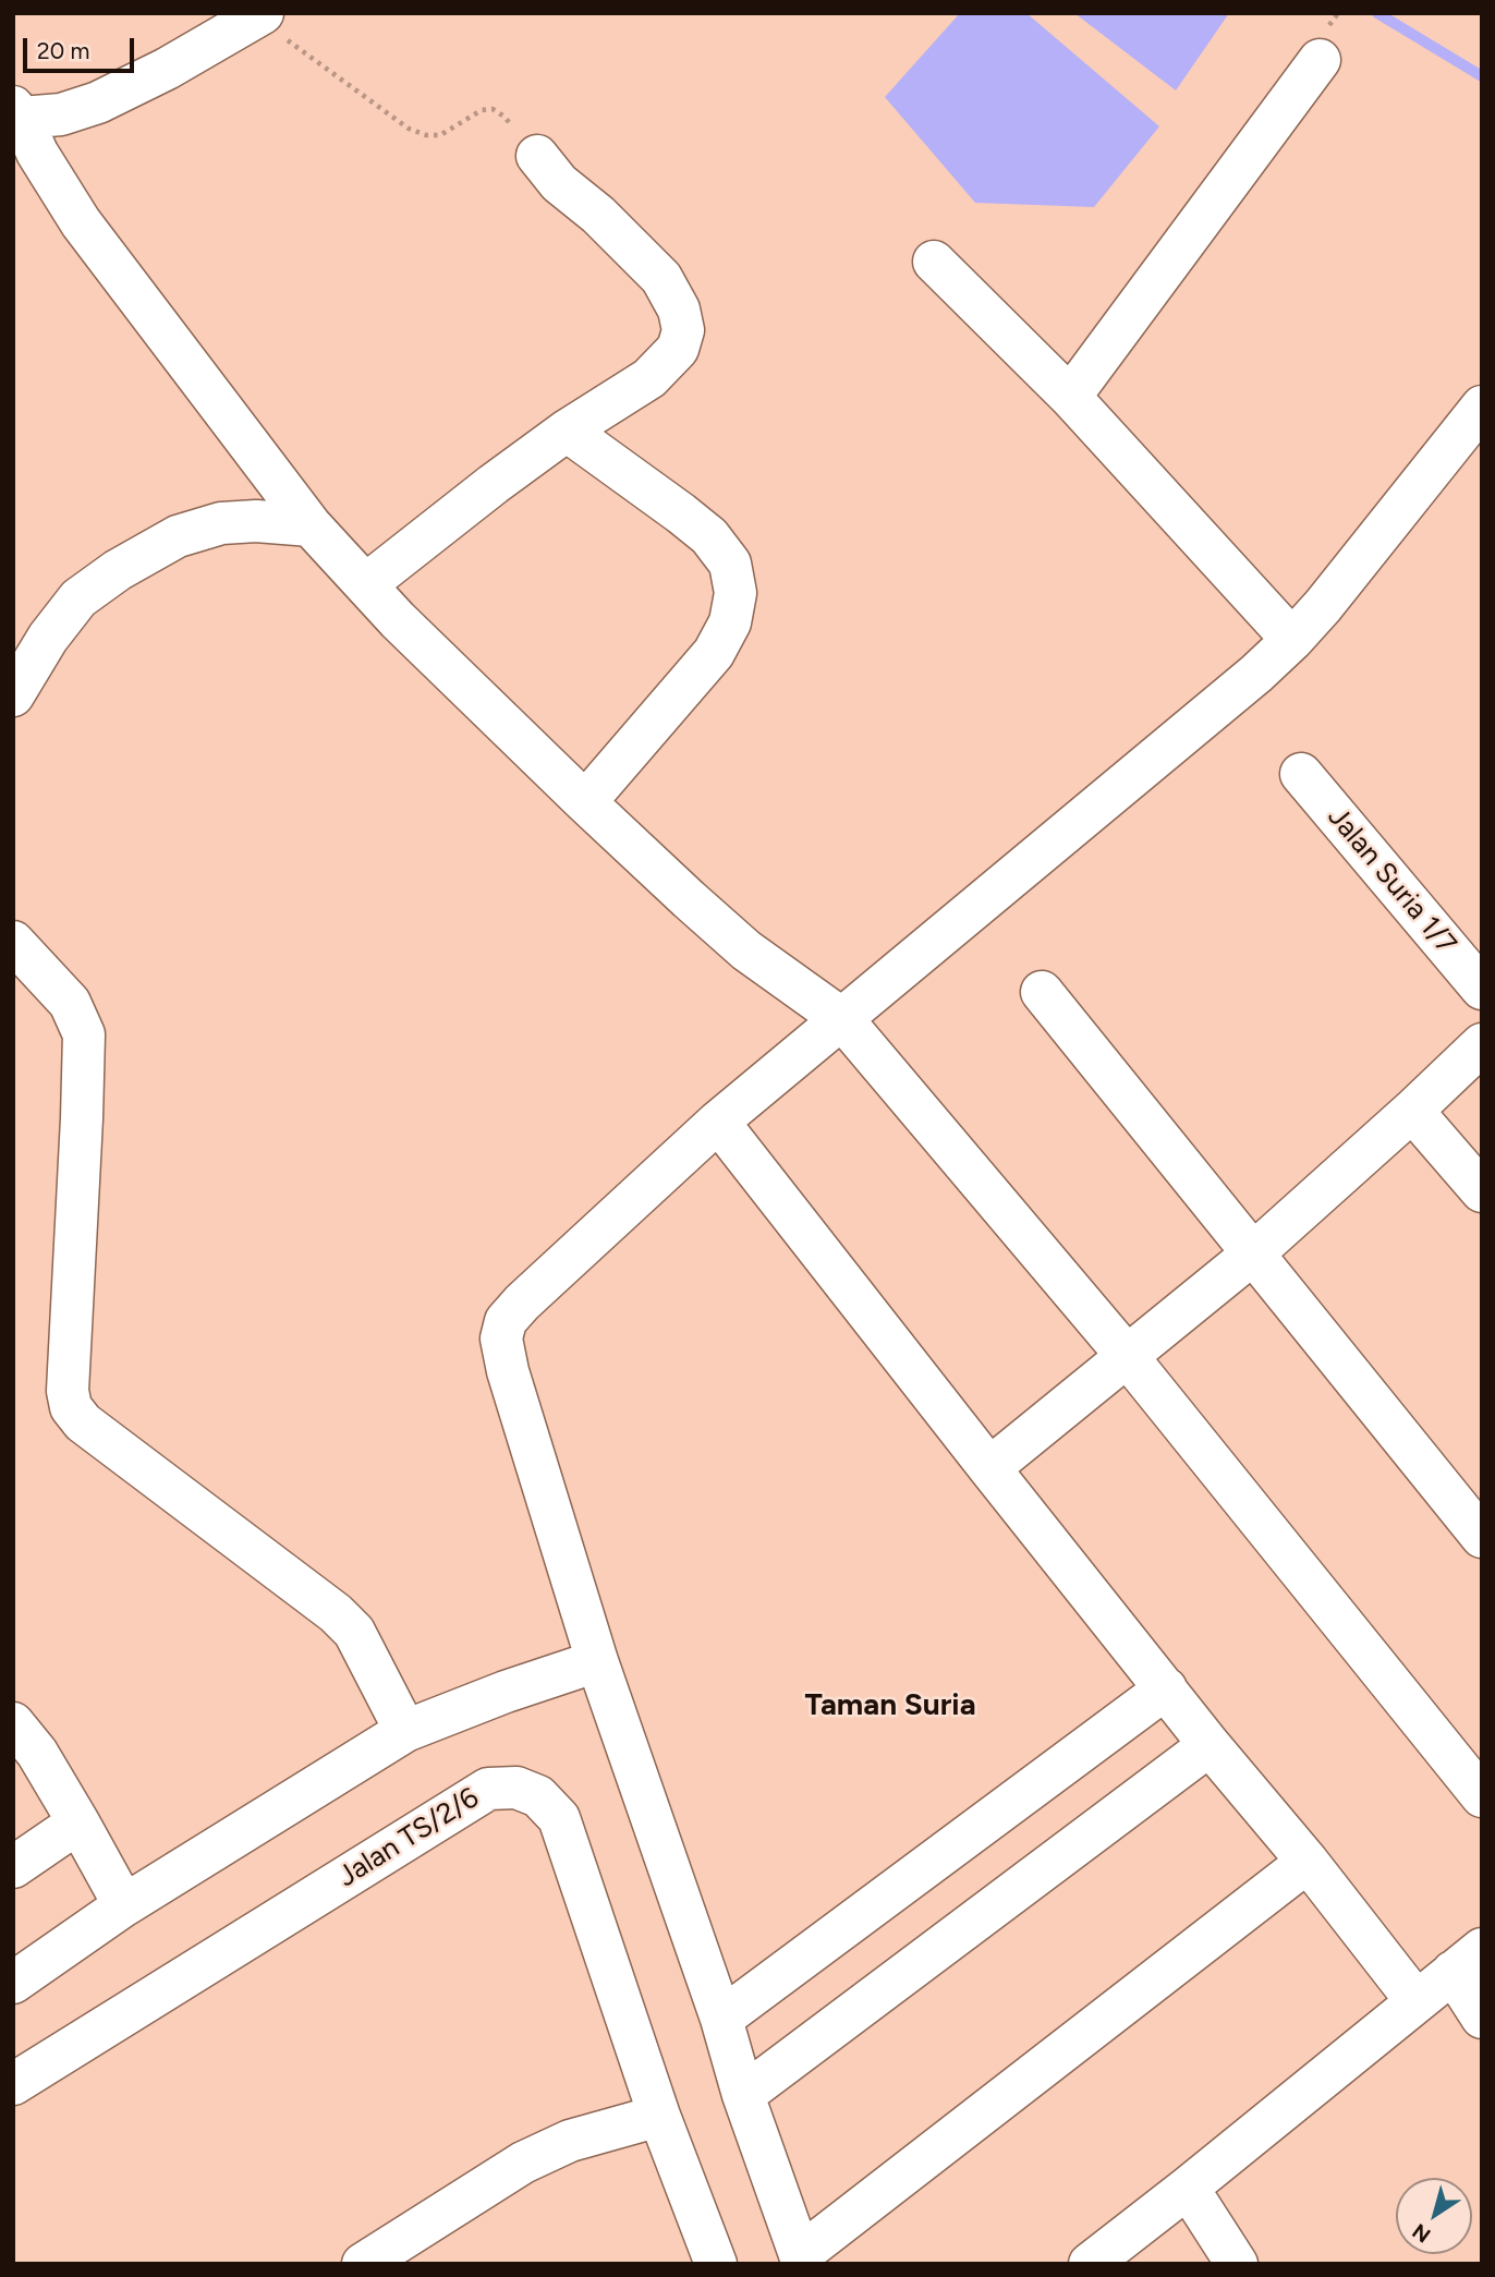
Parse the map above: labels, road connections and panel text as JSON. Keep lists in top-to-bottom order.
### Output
{
  "streets": {
    "street": ["Jalan Suria 1/7", "Jalan TS/2/6"]
  },
  "districts": ["Taman Suria"],
  "scale_bar": "20 m",
  "north": "bottom left"
}
